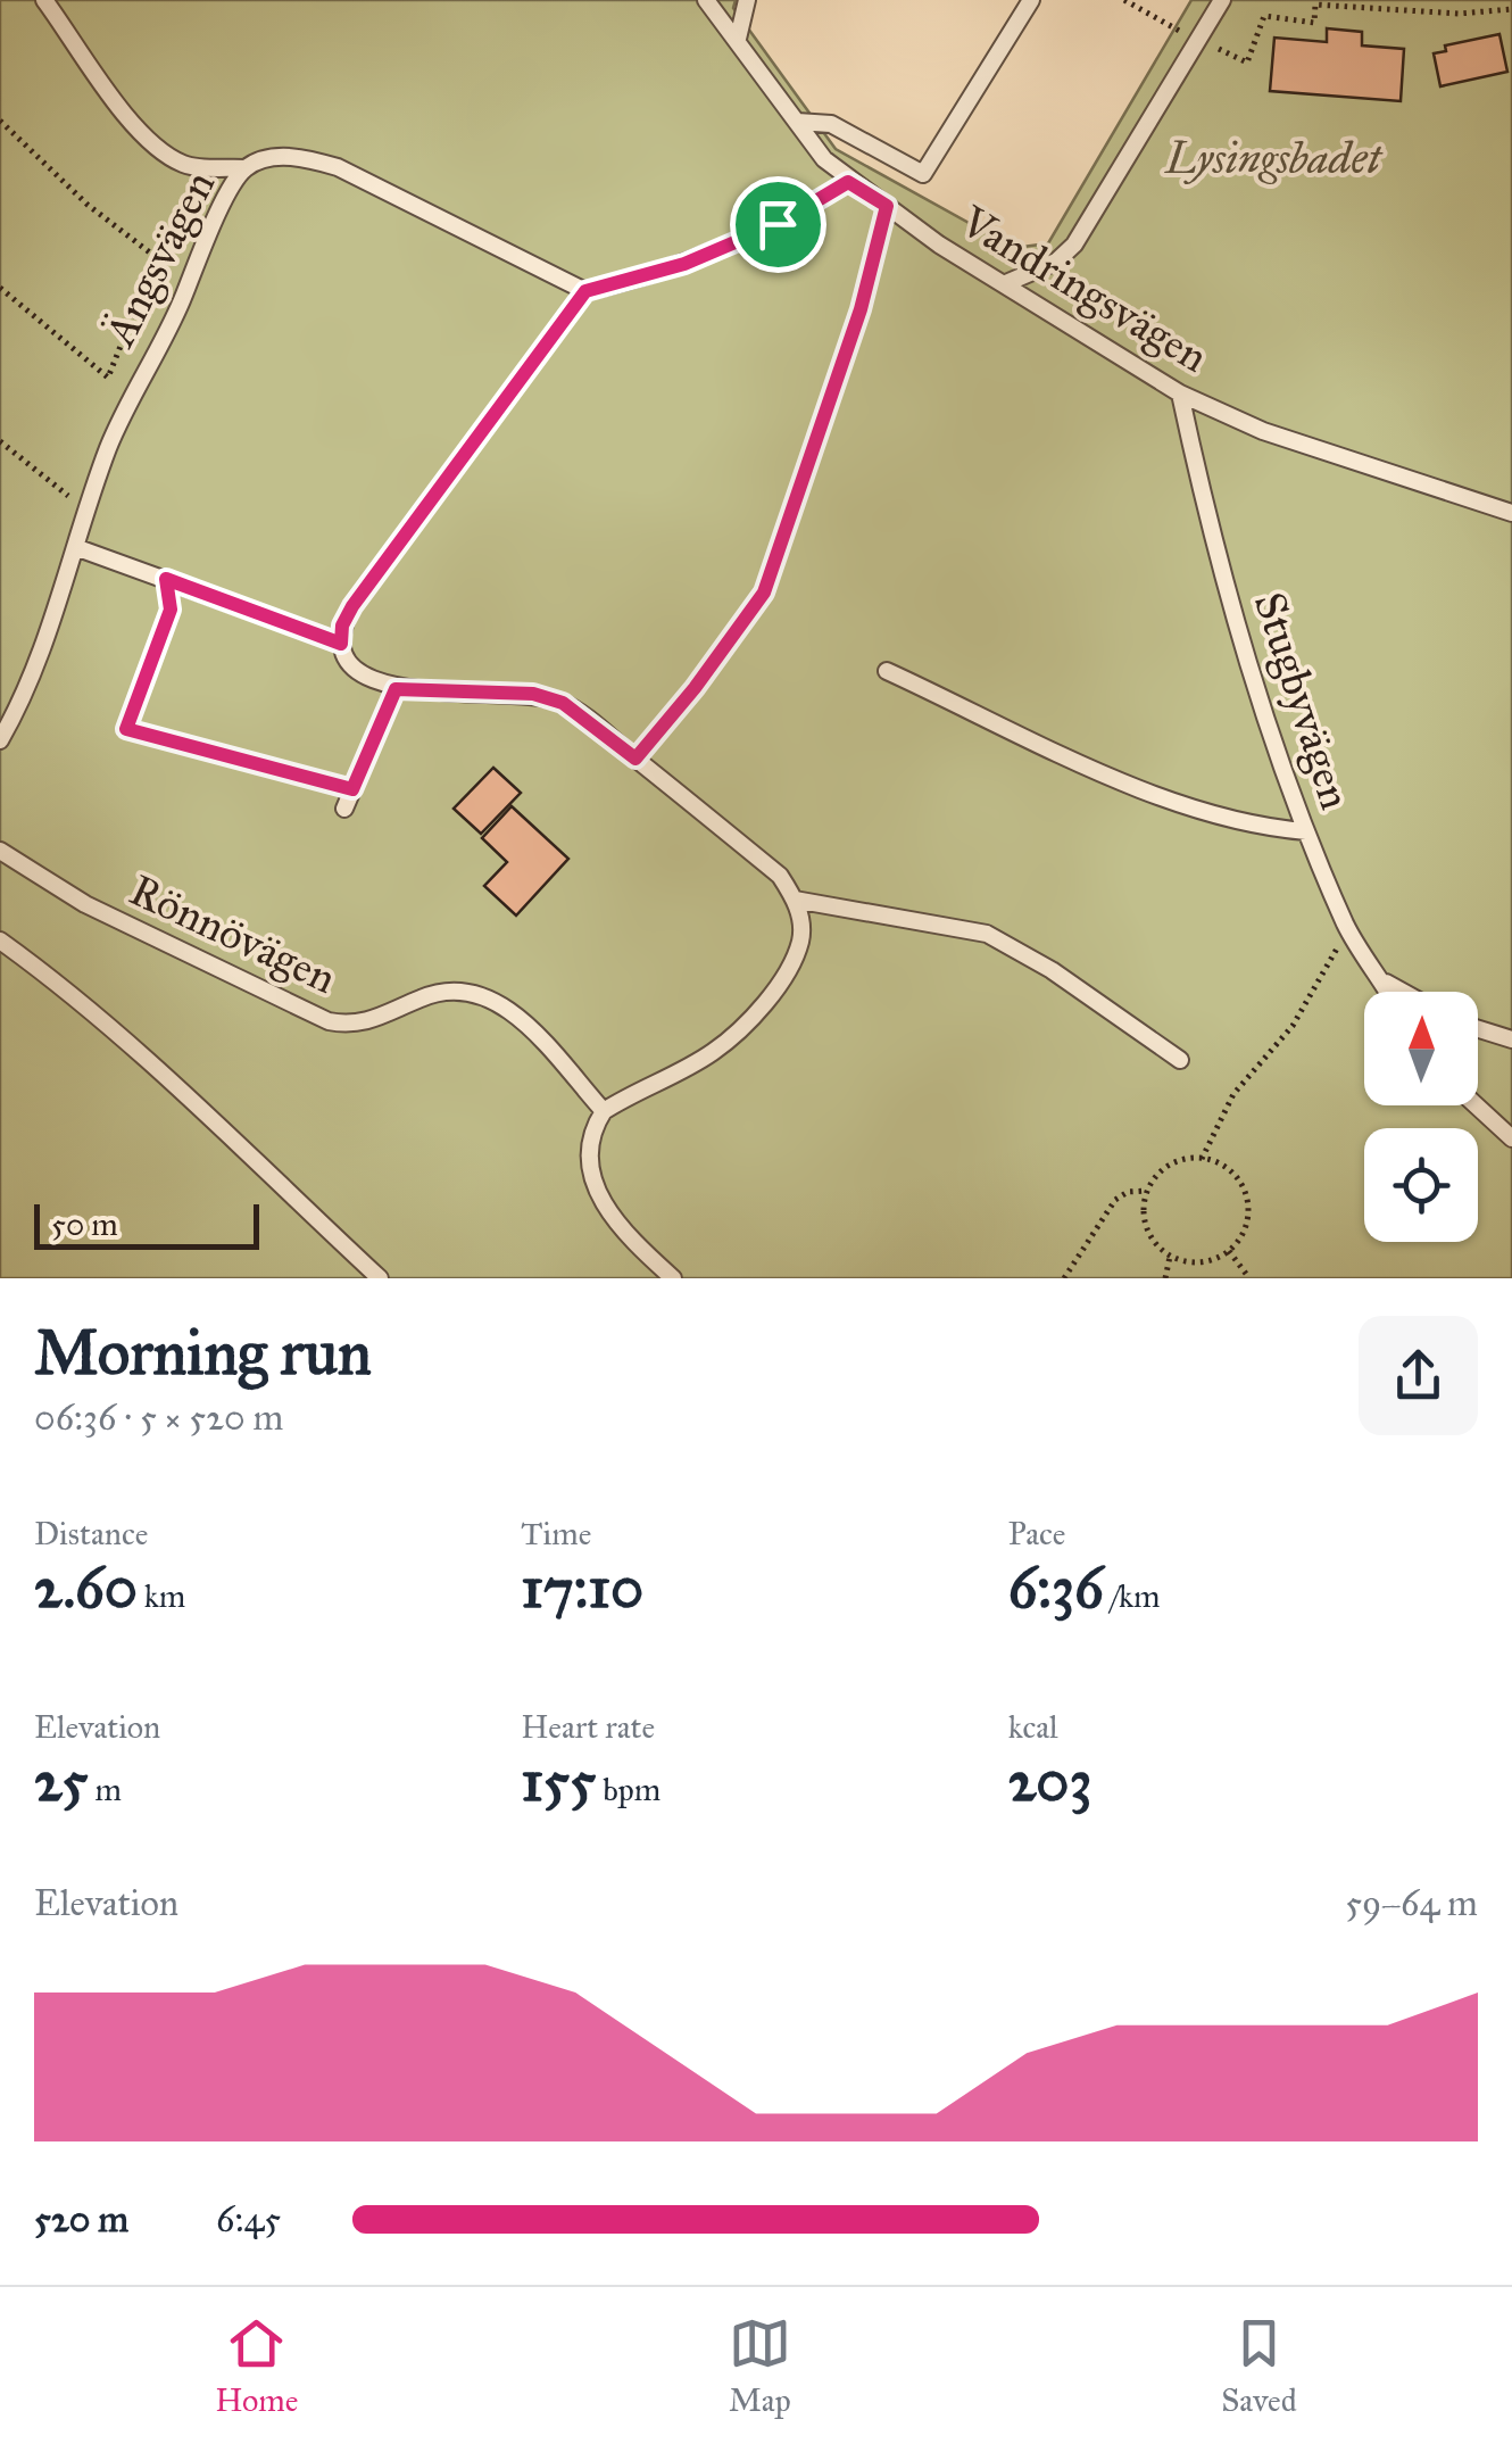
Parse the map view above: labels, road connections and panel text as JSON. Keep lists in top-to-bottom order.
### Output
{
  "streets": {
    "lane": [
      "Ängsvägen",
      "Vandringsvägen",
      "Stugbyvägen",
      "Rönnövägen"
    ]
  },
  "crossings": [
    ["Vandringsvägen", "Stugbyvägen"]
  ],
  "parks": ["Lysingsbadet"],
  "scale_bar": "50 m",
  "north": "top",
  "page": {
    "scale": "50 m",
    "heading": ["Morning run", "06:36 · 5 × 520 m"],
    "stats": [
      ["Distance", "2.60 km"],
      ["Time", "17:10"],
      ["Pace", "6:36 /km"],
      ["Elevation", "25 m"],
      ["Heart rate", "155 bpm"],
      ["kcal", "203"]
    ],
    "chart": ["Elevation", "59–64 m"],
    "list": [
      {
        "name": "520 m",
        "note": "6:45"
      }
    ],
    "tabs": ["Home", "Map", "Saved"]
  }
}
